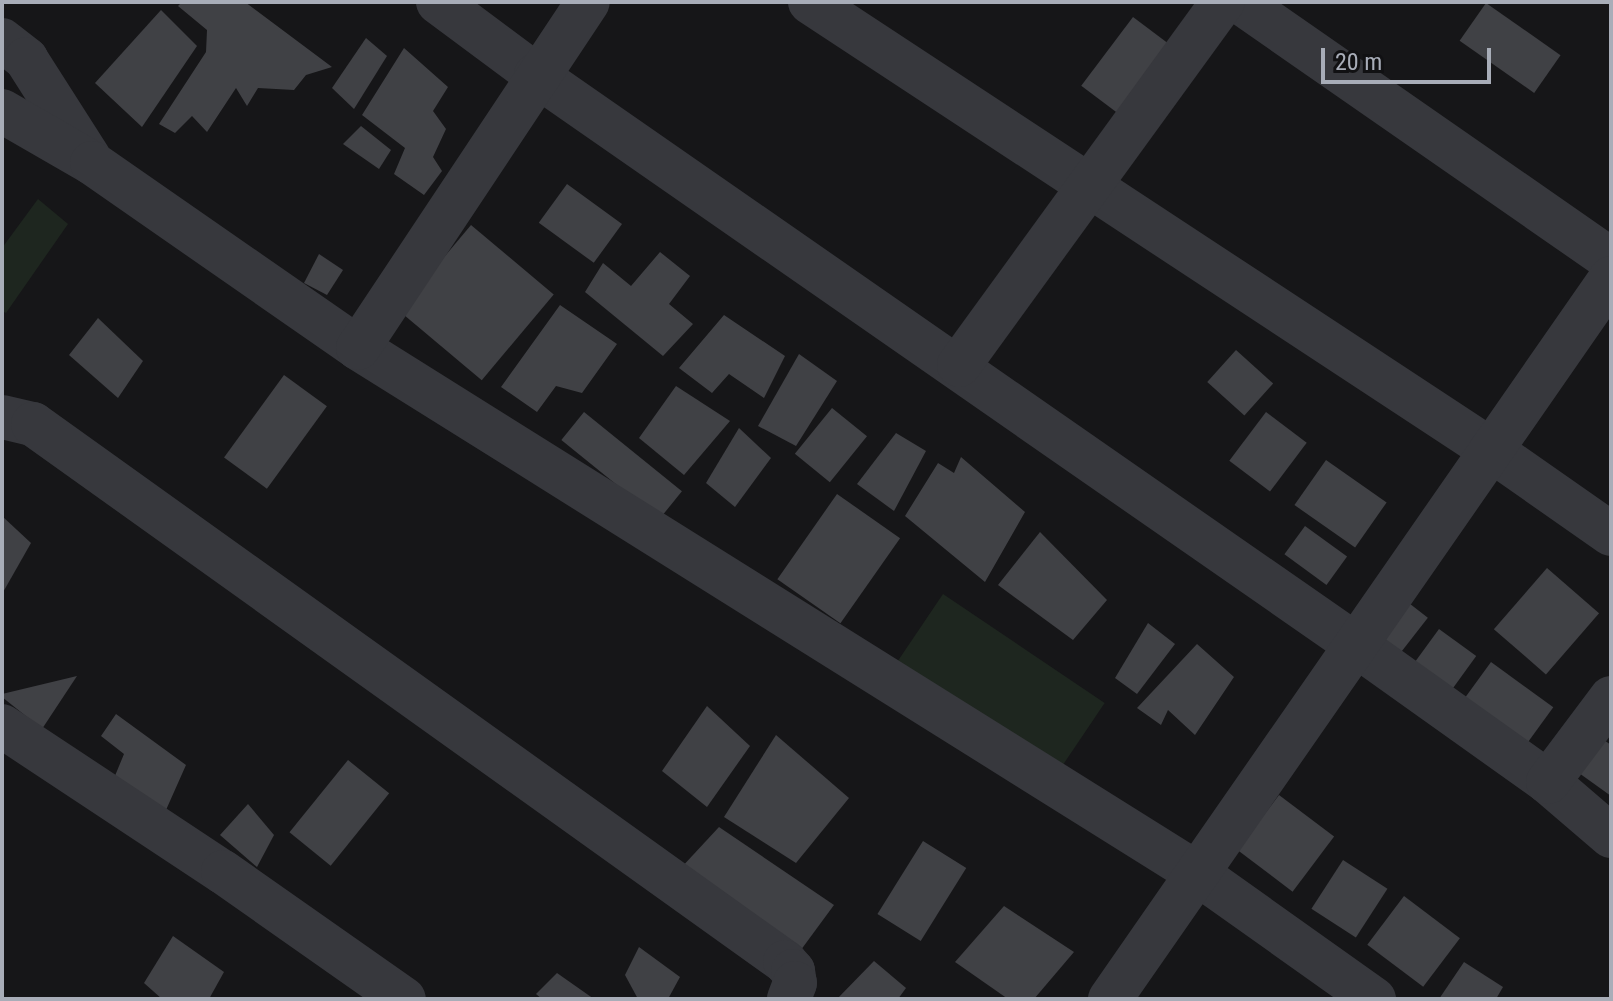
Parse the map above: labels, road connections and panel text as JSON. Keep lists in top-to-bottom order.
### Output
{
  "scale_bar": "20 m"
}
